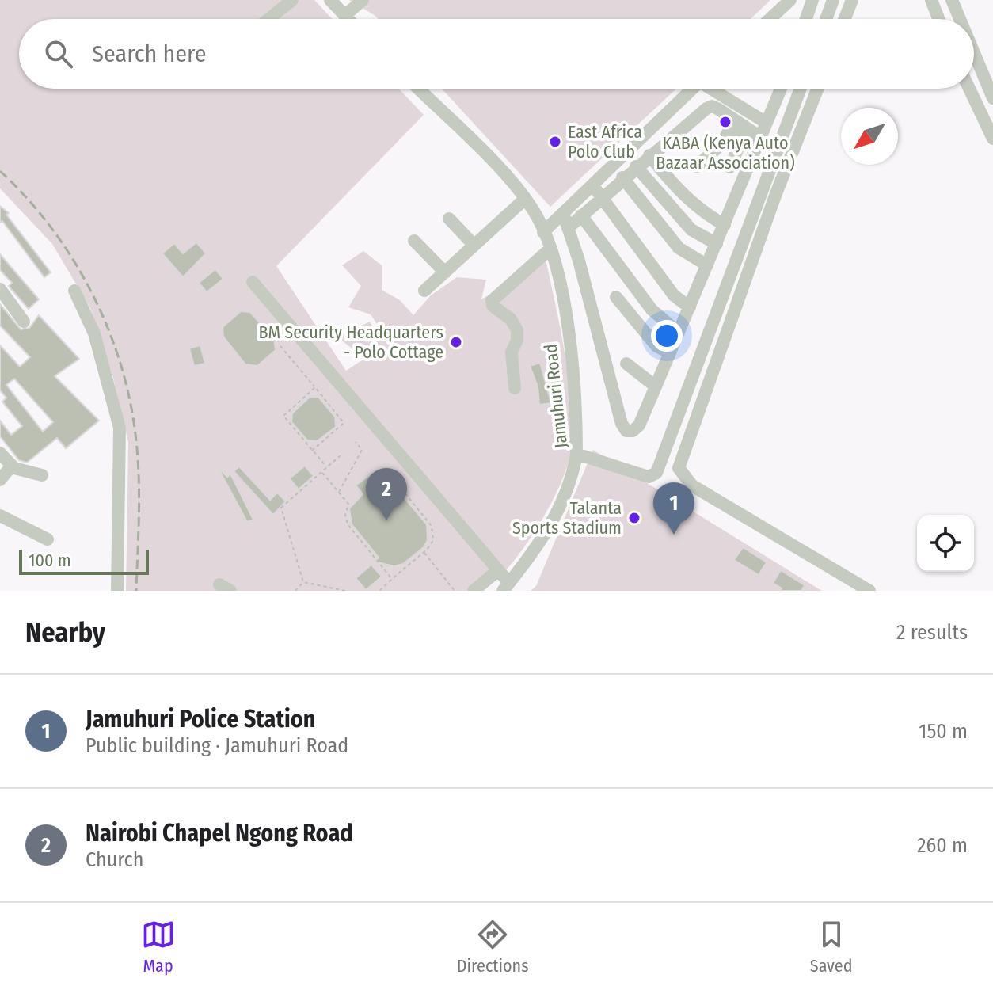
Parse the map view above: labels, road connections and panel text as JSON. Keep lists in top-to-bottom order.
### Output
{
  "streets": {
    "street": ["Jamuhuri Road"]
  },
  "places": [
    "KABA (Kenya Auto Bazaar Association)",
    "East Africa Polo Club",
    "BM Security Headquarters - Polo Cottage",
    "Talanta Sports Stadium"
  ],
  "scale_bar": "100 m",
  "north": "bottom left",
  "page": {
    "search": "Search here",
    "pins": ["2", "1"],
    "scale": "100 m",
    "heading": ["Nearby", "2 results"],
    "list": [
      {
        "mark": "1",
        "name": "Jamuhuri Police Station",
        "note": "Public building · Jamuhuri Road",
        "value": "150 m"
      },
      {
        "mark": "2",
        "name": "Nairobi Chapel Ngong Road",
        "note": "Church",
        "value": "260 m"
      }
    ],
    "nav": ["Map", "Directions", "Saved"]
  }
}
